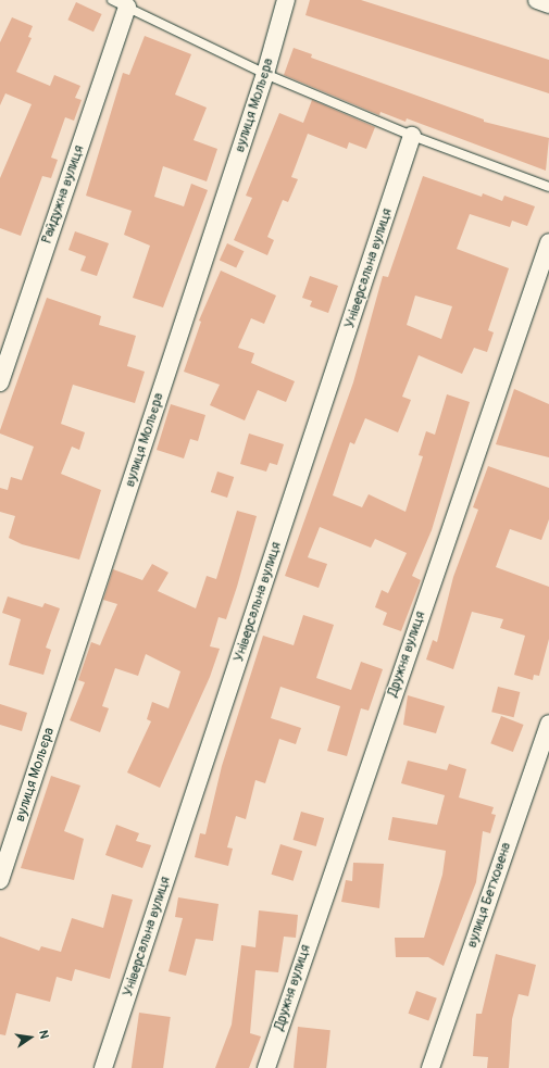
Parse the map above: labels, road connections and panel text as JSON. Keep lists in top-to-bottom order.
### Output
{
  "streets": {
    "street": [
      "вулиця Мольєра",
      "Райдужна вулиця",
      "Універсальна вулиця",
      "Дружня вулиця",
      "вулиця Бетховена"
    ]
  },
  "north": "right"
}
